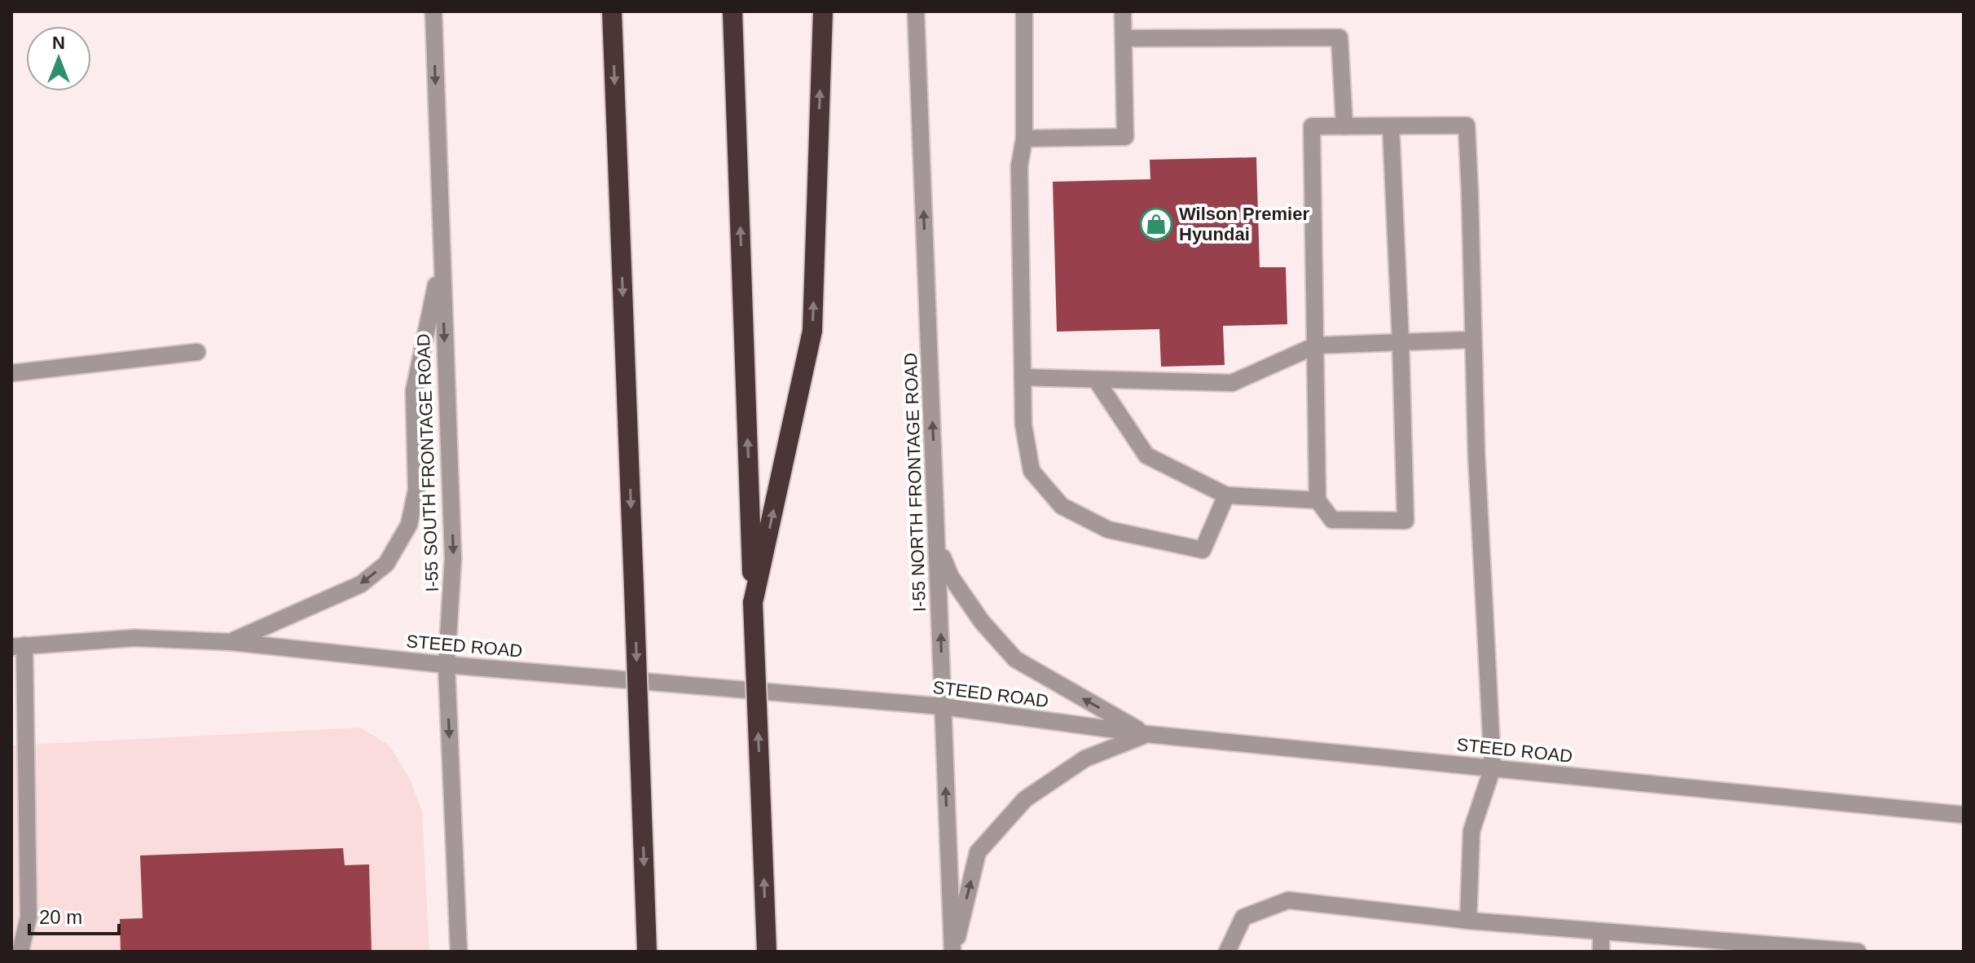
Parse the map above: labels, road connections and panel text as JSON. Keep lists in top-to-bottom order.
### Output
{
  "streets": {
    "street": ["I-55 SOUTH FRONTAGE ROAD", "I-55 NORTH FRONTAGE ROAD", "STEED ROAD"]
  },
  "crossings": [
    ["I-55 SOUTH FRONTAGE ROAD", "STEED ROAD"],
    ["I-55 NORTH FRONTAGE ROAD", "STEED ROAD"]
  ],
  "one_way": ["I-55 SOUTH FRONTAGE ROAD"],
  "places": {
    "shop": ["Wilson Premier Hyundai"]
  },
  "scale_bar": "20 m",
  "north": "top"
}
